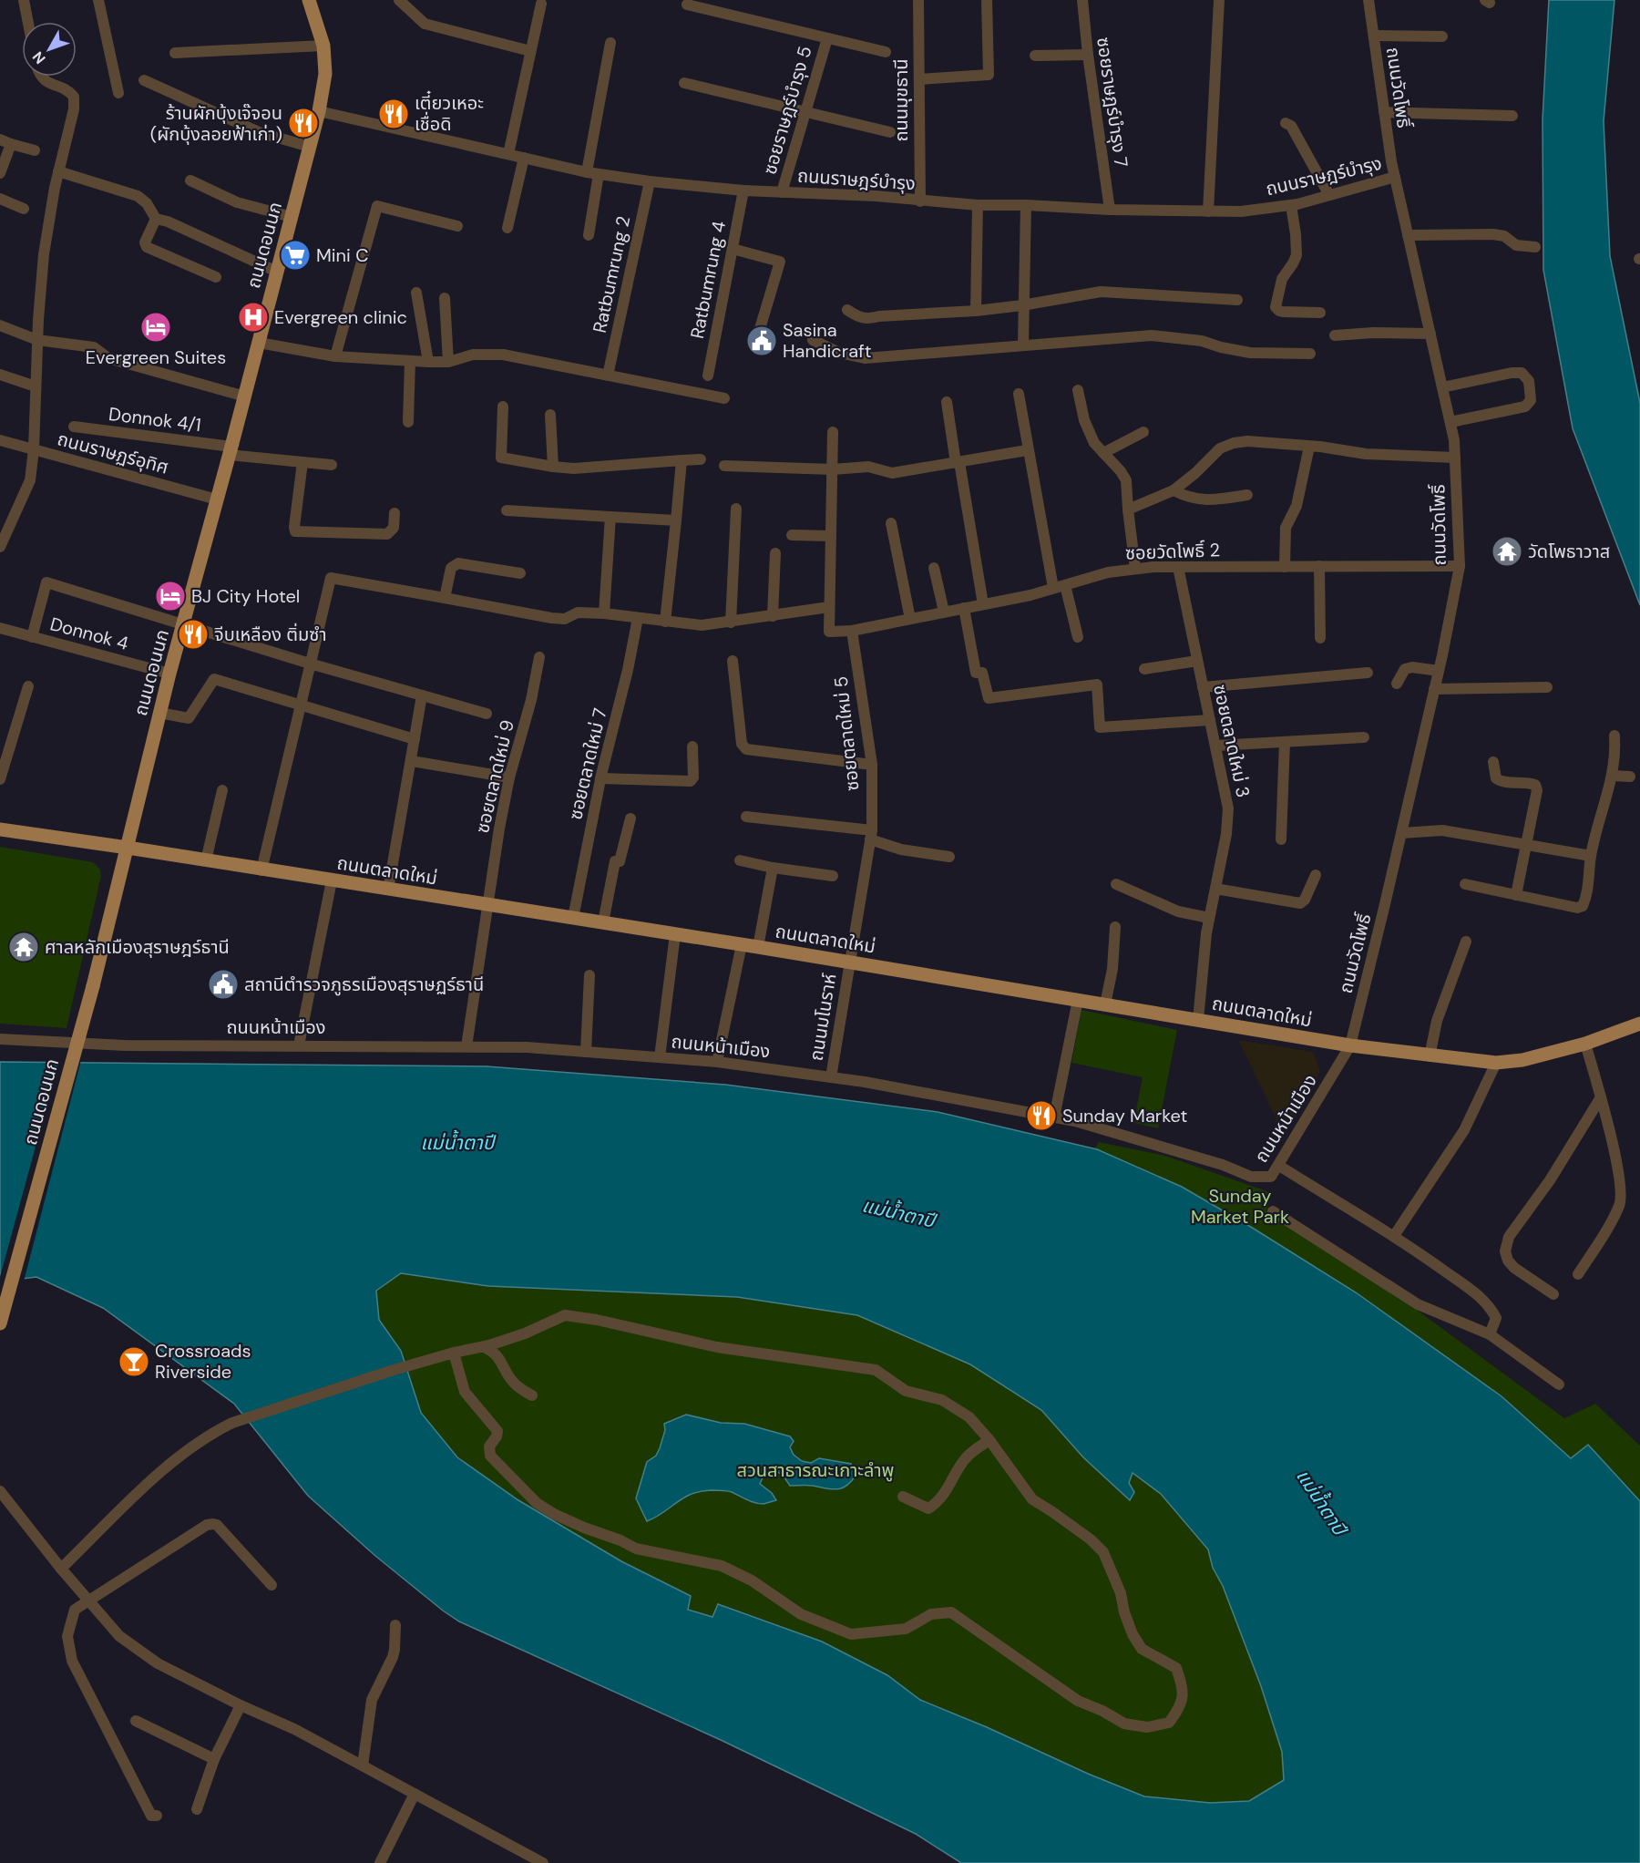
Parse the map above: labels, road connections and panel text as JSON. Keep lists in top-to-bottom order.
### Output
{
  "streets": {
    "main road": ["ถนนดอนนก", "ถนนตลาดใหม่"],
    "street": [
      "ถนนวัดโพธิ์",
      "ถนนมุขธานี",
      "ซอยราษฎร์บำรุง 7",
      "ซอยราษฎร์บำรุง 5",
      "ถนนราษฎร์บำรุง",
      "Ratbumrung 2",
      "Ratbumrung 4",
      "Donnok 4/1",
      "ถนนราษฏร์อุทิศ",
      "ซอยวัดโพธิ์ 2",
      "Donnok 4",
      "ซอยตลาดใหม่ 5",
      "ซอยตลาดใหม่ 3",
      "ซอยตลาดใหม่ 7",
      "ซอยตลาดใหม่ 9",
      "ถนนมโนราห์",
      "ถนนหน้าเมือง"
    ]
  },
  "crossings": [
    ["ถนนวัดโพธิ์", "ถนนราษฎร์บำรุง"],
    ["ถนนวัดโพธิ์", "ซอยวัดโพธิ์ 2"],
    ["ถนนวัดโพธิ์", "ถนนตลาดใหม่"],
    ["ถนนวัดโพธิ์", "ถนนหน้าเมือง"],
    ["ถนนมุขธานี", "ถนนราษฎร์บำรุง"],
    ["ซอยราษฎร์บำรุง 7", "ถนนราษฎร์บำรุง"],
    ["ซอยราษฎร์บำรุง 5", "ถนนราษฎร์บำรุง"],
    ["ถนนราษฎร์บำรุง", "ถนนดอนนก"],
    ["ถนนราษฎร์บำรุง", "Ratbumrung 2"],
    ["ถนนราษฎร์บำรุง", "Ratbumrung 4"],
    ["ถนนดอนนก", "Donnok 4/1"],
    ["ถนนดอนนก", "ถนนราษฏร์อุทิศ"],
    ["ถนนดอนนก", "Donnok 4"],
    ["ถนนดอนนก", "ถนนตลาดใหม่"],
    ["ซอยวัดโพธิ์ 2", "ซอยตลาดใหม่ 5"],
    ["ซอยวัดโพธิ์ 2", "ซอยตลาดใหม่ 3"],
    ["ซอยตลาดใหม่ 5", "ถนนตลาดใหม่"],
    ["ซอยตลาดใหม่ 5", "ถนนมโนราห์"],
    ["ซอยตลาดใหม่ 3", "ถนนตลาดใหม่"],
    ["ซอยตลาดใหม่ 7", "ถนนตลาดใหม่"],
    ["ซอยตลาดใหม่ 9", "ถนนตลาดใหม่"],
    ["ซอยตลาดใหม่ 9", "ถนนหน้าเมือง"],
    ["ถนนตลาดใหม่", "ถนนมโนราห์"],
    ["ถนนตลาดใหม่", "ถนนหน้าเมือง"],
    ["ถนนมโนราห์", "ถนนหน้าเมือง"]
  ],
  "water": ["แม่น้ำตาปี"],
  "parks": ["Sunday Market Park", "สวนสาธารณะเกาะลำพู"],
  "places": {
    "restaurant": [
      "เตี๋ยวเหอะ เชื่อดิ",
      "ร้านผักบุ้งเจ๊จอน (ผักบุ้งลอยฟ้าเก่า)",
      "จีบเหลือง ติ่มซำ",
      "Sunday Market"
    ],
    "supermarket": ["Mini C"],
    "hospital": ["Evergreen clinic"],
    "hotel": ["Evergreen Suites", "BJ City Hotel"],
    "public building": ["Sasina Handicraft", "สถานีตำรวจภูธรเมืองสุราษฏร์ธานี"],
    "temple": ["วัดโพธาวาส", "ศาลหลักเมืองสุราษฎร์ธานี"],
    "bar": ["Crossroads Riverside"]
  },
  "north": "bottom left"
}
